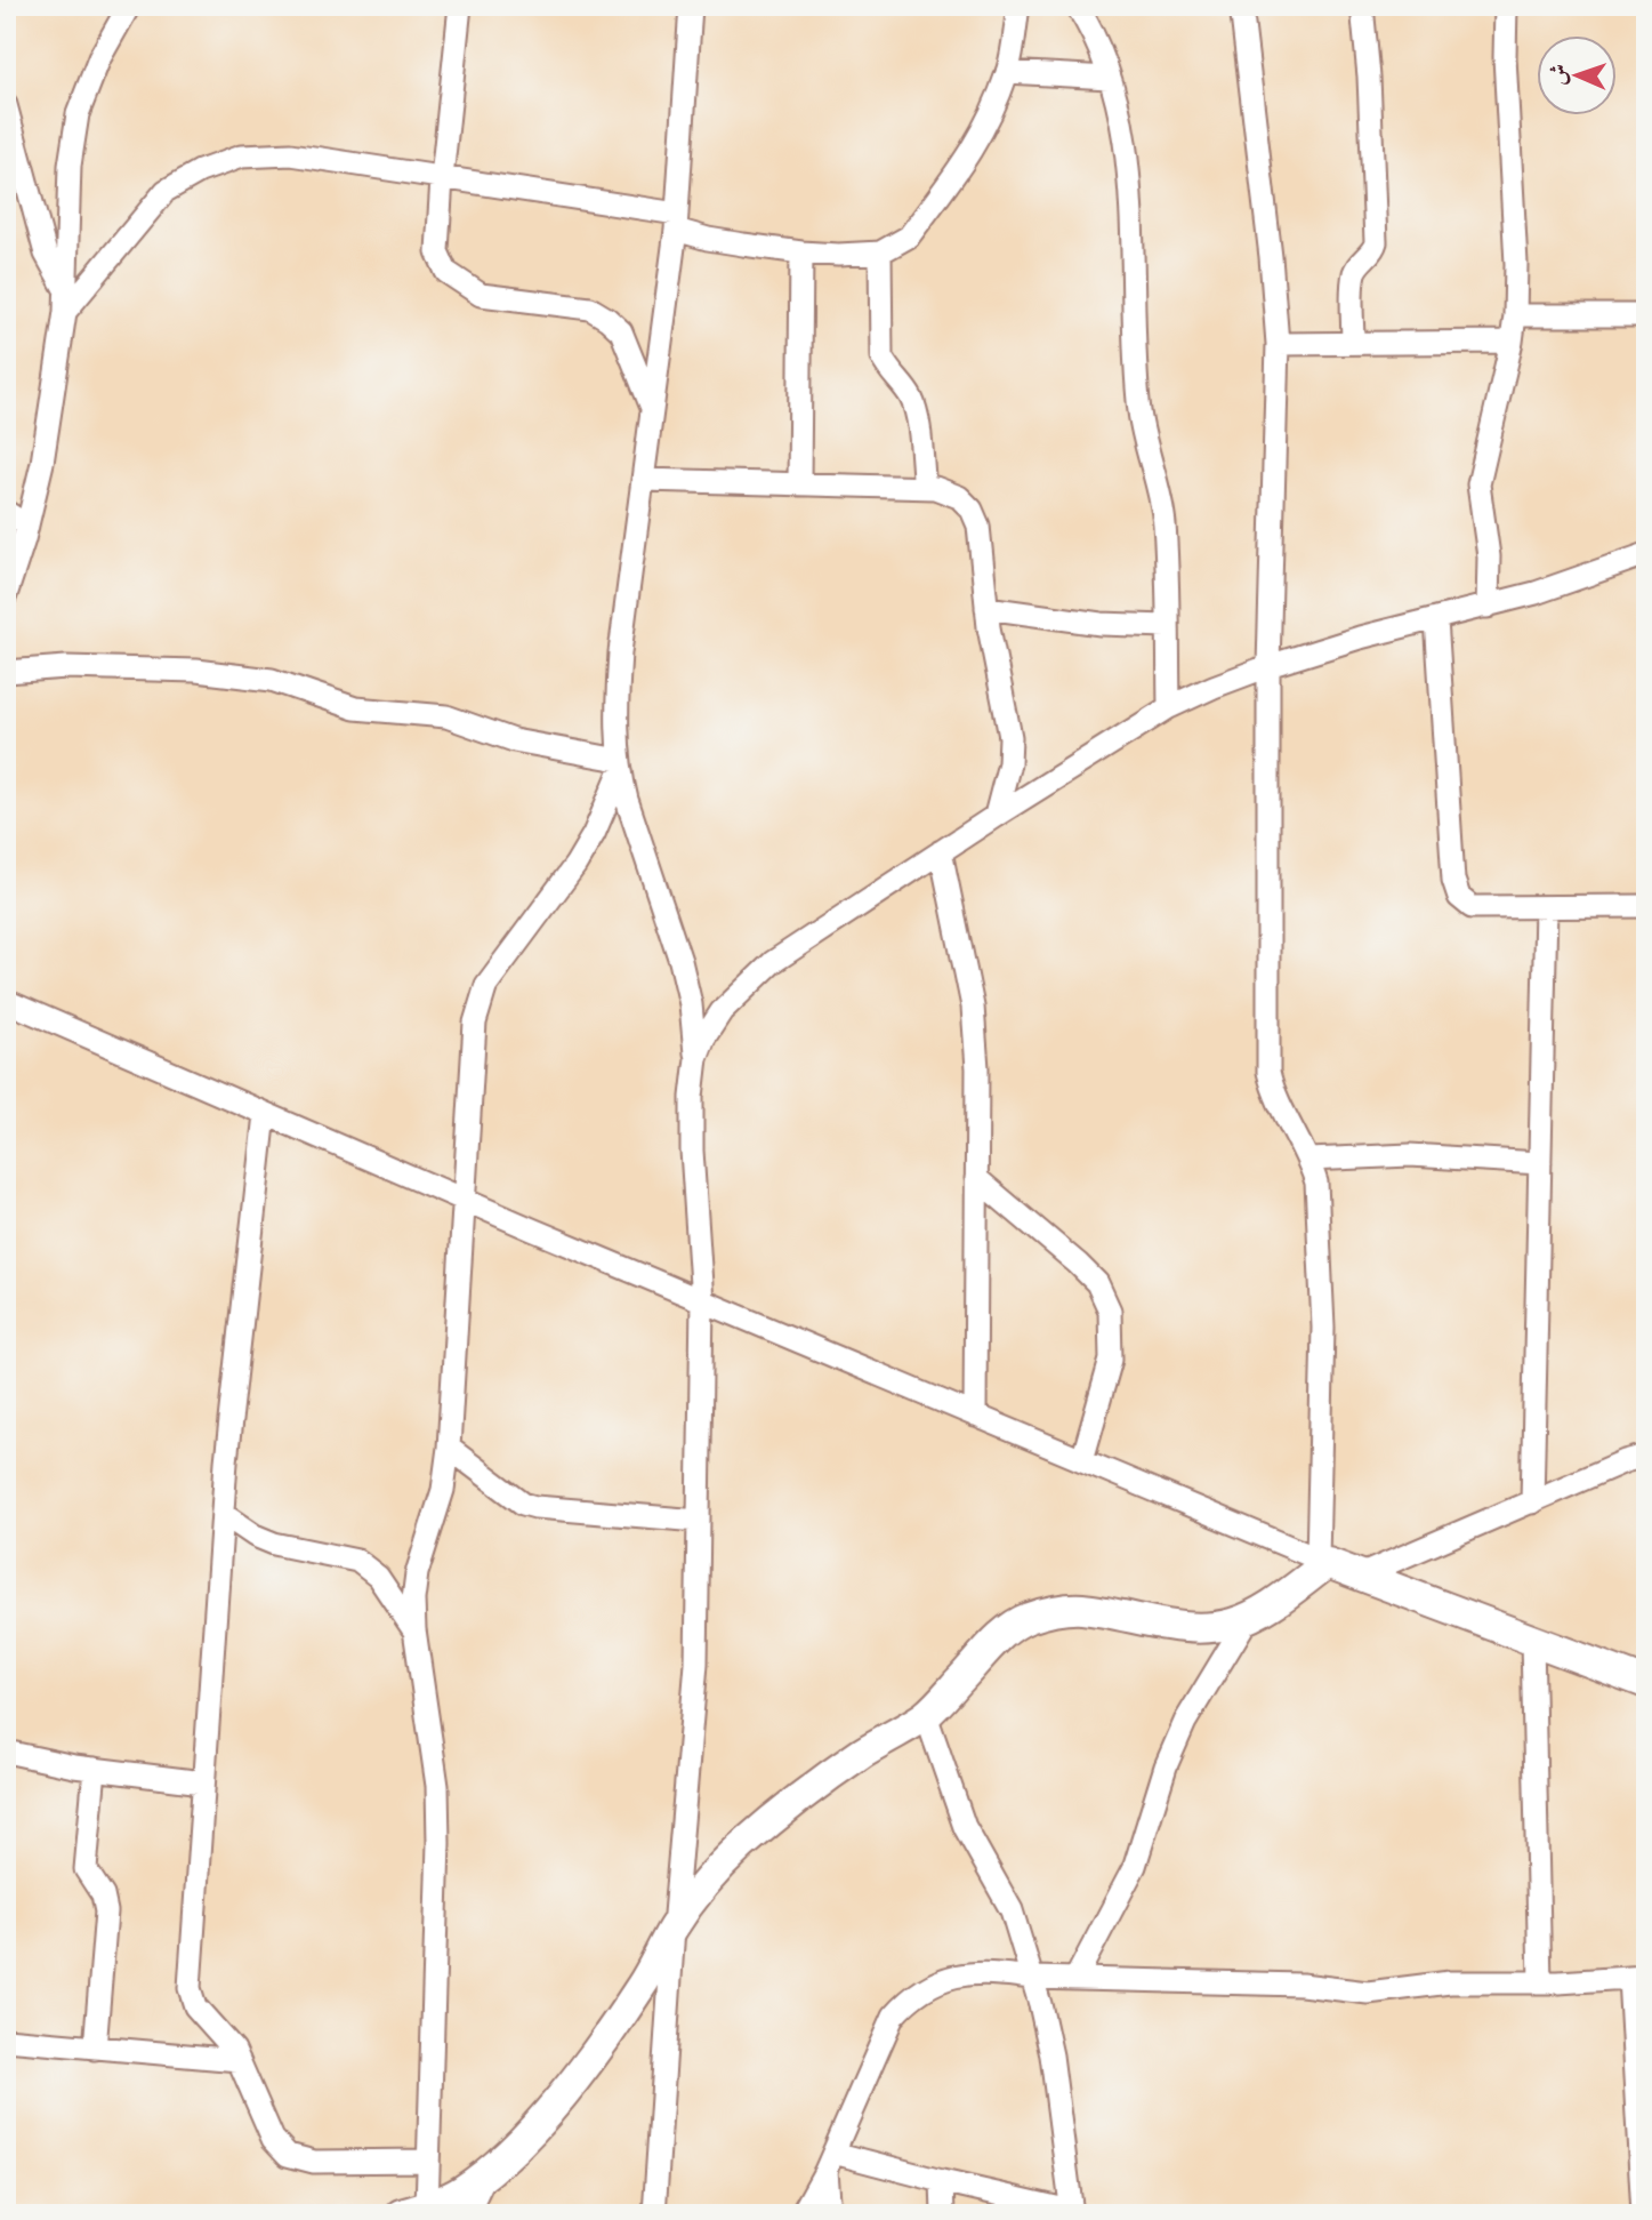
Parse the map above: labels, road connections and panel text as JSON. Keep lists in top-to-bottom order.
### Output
{
  "north": "left"
}
